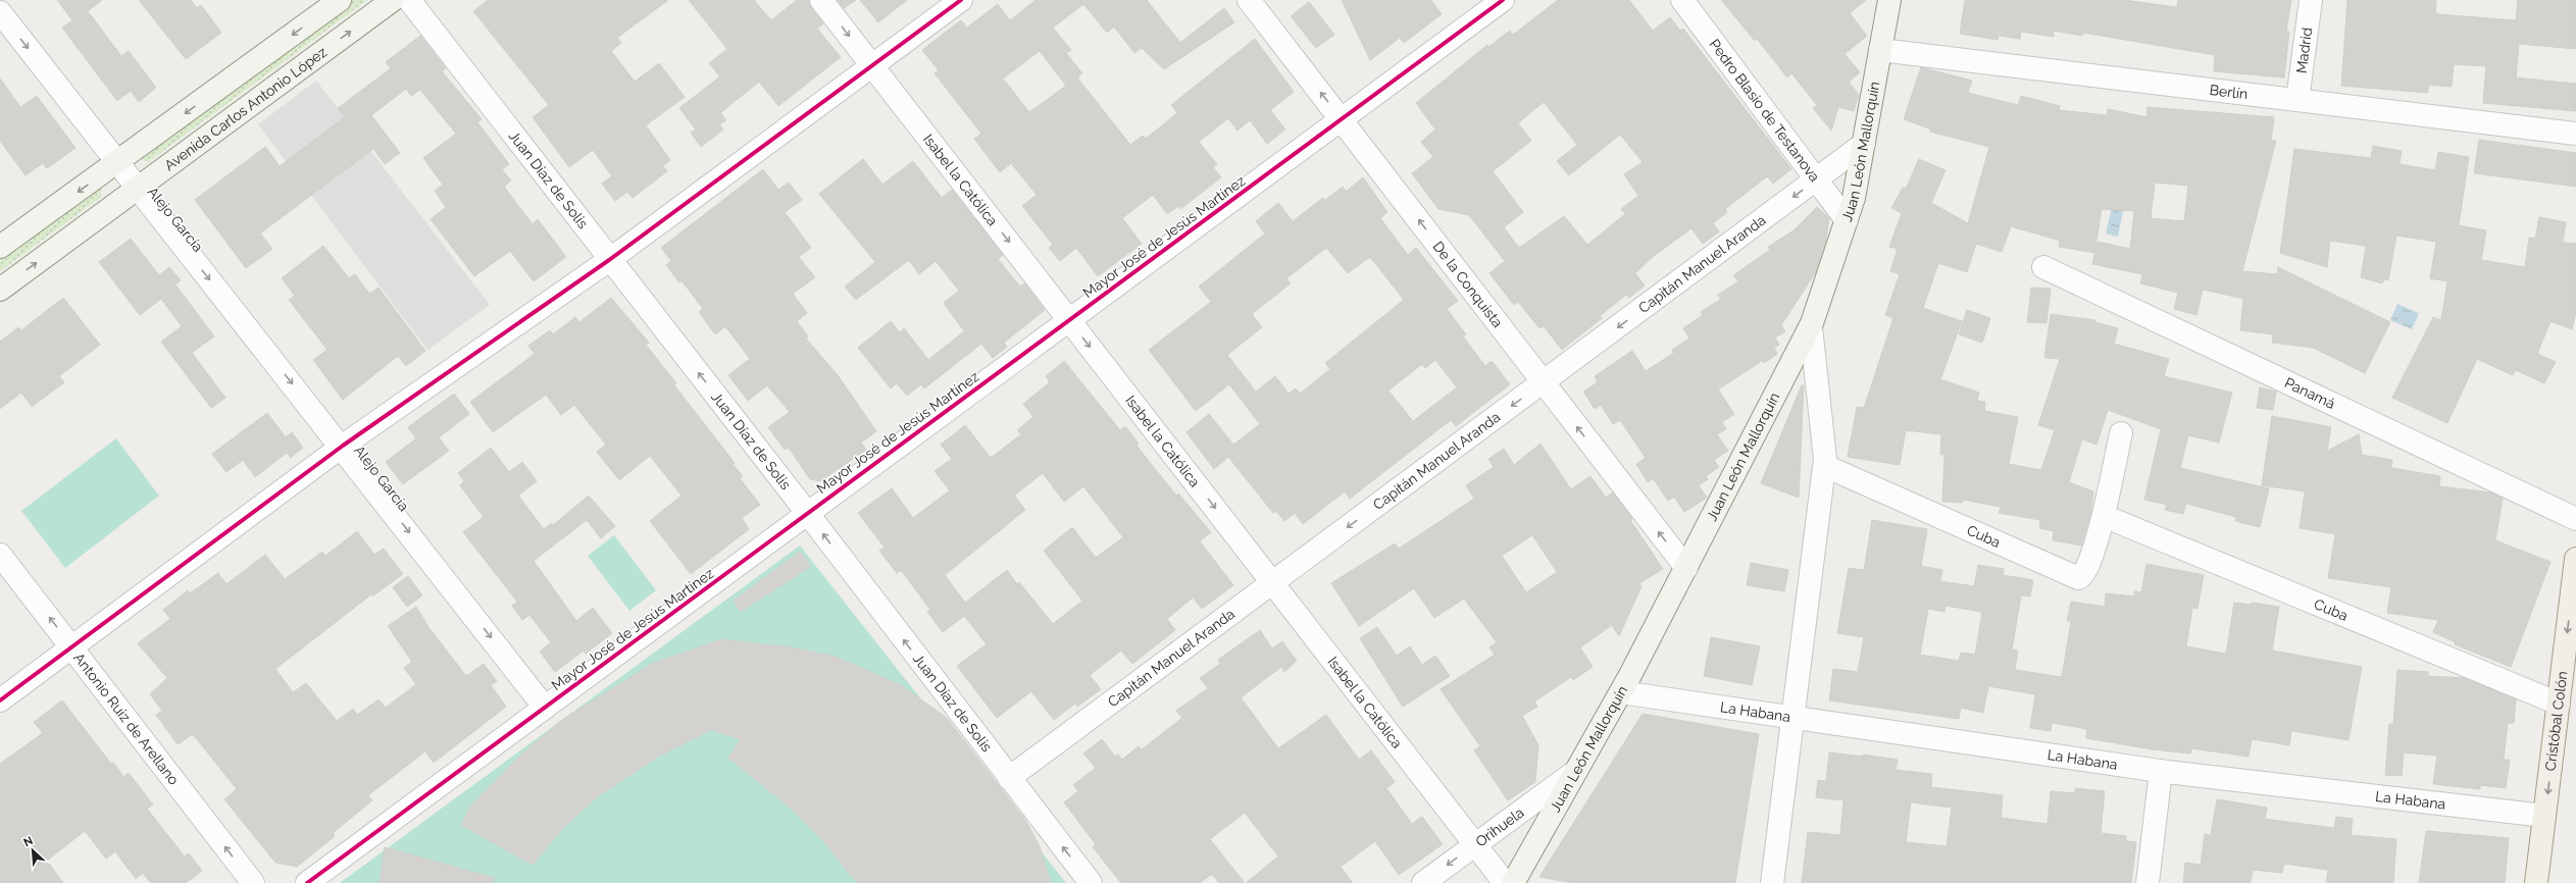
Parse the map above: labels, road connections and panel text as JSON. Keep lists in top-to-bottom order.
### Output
{
  "streets": {
    "main road": ["Cristóbal Colón"],
    "street": [
      "Madrid",
      "Berlín",
      "Avenida Carlos Antonio López",
      "Pedro Blasio de Testanova",
      "Juan León Mallorquín",
      "Juan Díaz de Solis",
      "Isabel la Católica",
      "Alejo García",
      "Mayor José de Jesús Martínez",
      "Capitán Manuel Aranda",
      "De la Conquista",
      "Panamá",
      "Cuba",
      "La Habana",
      "Antonio Ruiz de Arellano",
      "Orihuela"
    ]
  },
  "crossings": [
    ["Madrid", "Berlín"],
    ["Berlín", "Juan León Mallorquín"],
    ["Avenida Carlos Antonio López", "Alejo García"],
    ["Pedro Blasio de Testanova", "Juan León Mallorquín"],
    ["Pedro Blasio de Testanova", "Capitán Manuel Aranda"],
    ["Juan León Mallorquín", "Capitán Manuel Aranda"],
    ["Juan León Mallorquín", "De la Conquista"],
    ["Juan León Mallorquín", "La Habana"],
    ["Juan León Mallorquín", "Orihuela"],
    ["Juan Díaz de Solis", "Mayor José de Jesús Martínez"],
    ["Juan Díaz de Solis", "Capitán Manuel Aranda"],
    ["Isabel la Católica", "Mayor José de Jesús Martínez"],
    ["Isabel la Católica", "Capitán Manuel Aranda"],
    ["Isabel la Católica", "Orihuela"],
    ["Alejo García", "Mayor José de Jesús Martínez"],
    ["Mayor José de Jesús Martínez", "De la Conquista"],
    ["Capitán Manuel Aranda", "De la Conquista"],
    ["Cuba", "Cristóbal Colón"],
    ["La Habana", "Cristóbal Colón"]
  ],
  "one_way": [
    "Juan Díaz de Solis",
    "Isabel la Católica",
    "Alejo García",
    "Capitán Manuel Aranda",
    "De la Conquista",
    "Antonio Ruiz de Arellano",
    "Cristóbal Colón"
  ],
  "north": "top left"
}
